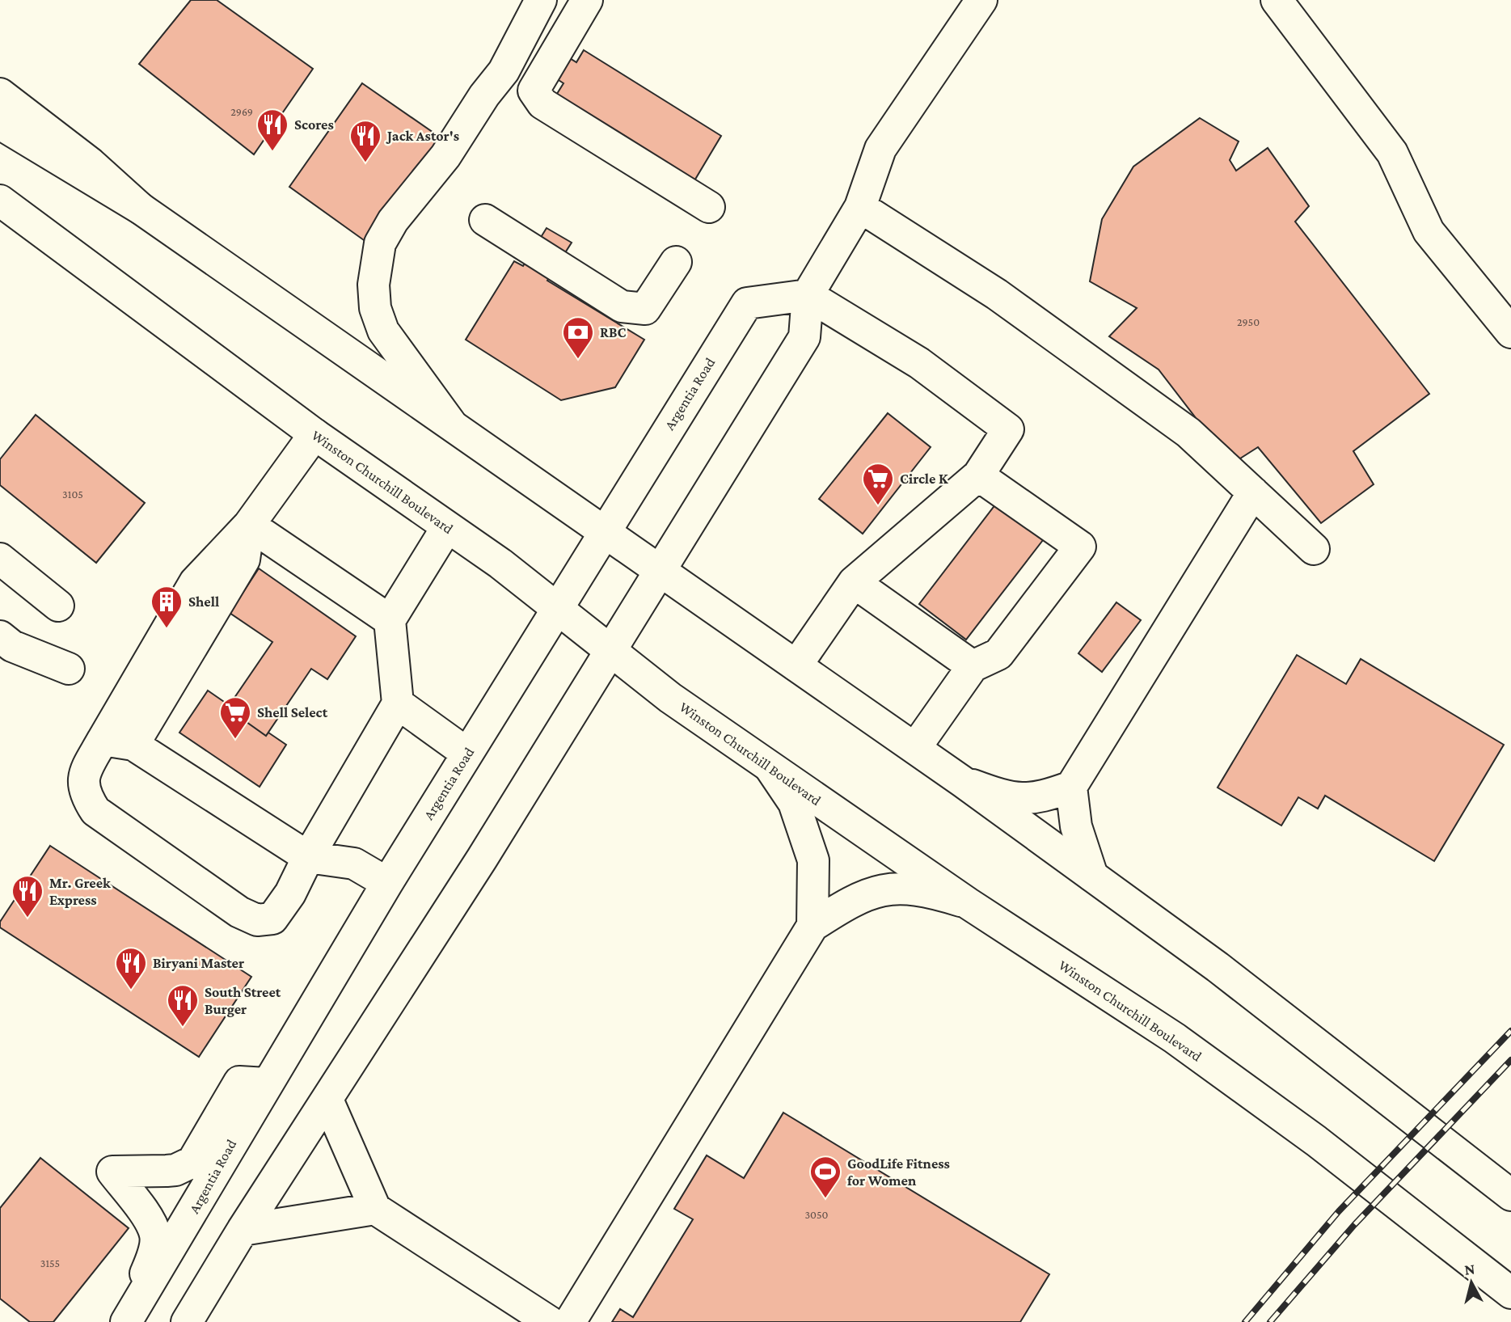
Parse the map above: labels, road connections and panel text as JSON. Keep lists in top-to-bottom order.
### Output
{
  "streets": {
    "main road": ["Argentia Road", "Winston Churchill Boulevard"]
  },
  "crossings": [
    ["Argentia Road", "Winston Churchill Boulevard"]
  ],
  "places": {
    "restaurant": [
      "Scores",
      "Jack Astor's",
      "Mr. Greek Express",
      "Biryani Master",
      "South Street Burger"
    ],
    "bank": ["RBC"],
    "supermarket": ["Circle K", "Shell Select"],
    "building": ["Shell"],
    "sports": ["GoodLife Fitness for Women"]
  },
  "house_numbers": [
    "2969",
    "2950",
    "3105",
    "3050",
    "3155"
  ],
  "north": "top"
}
